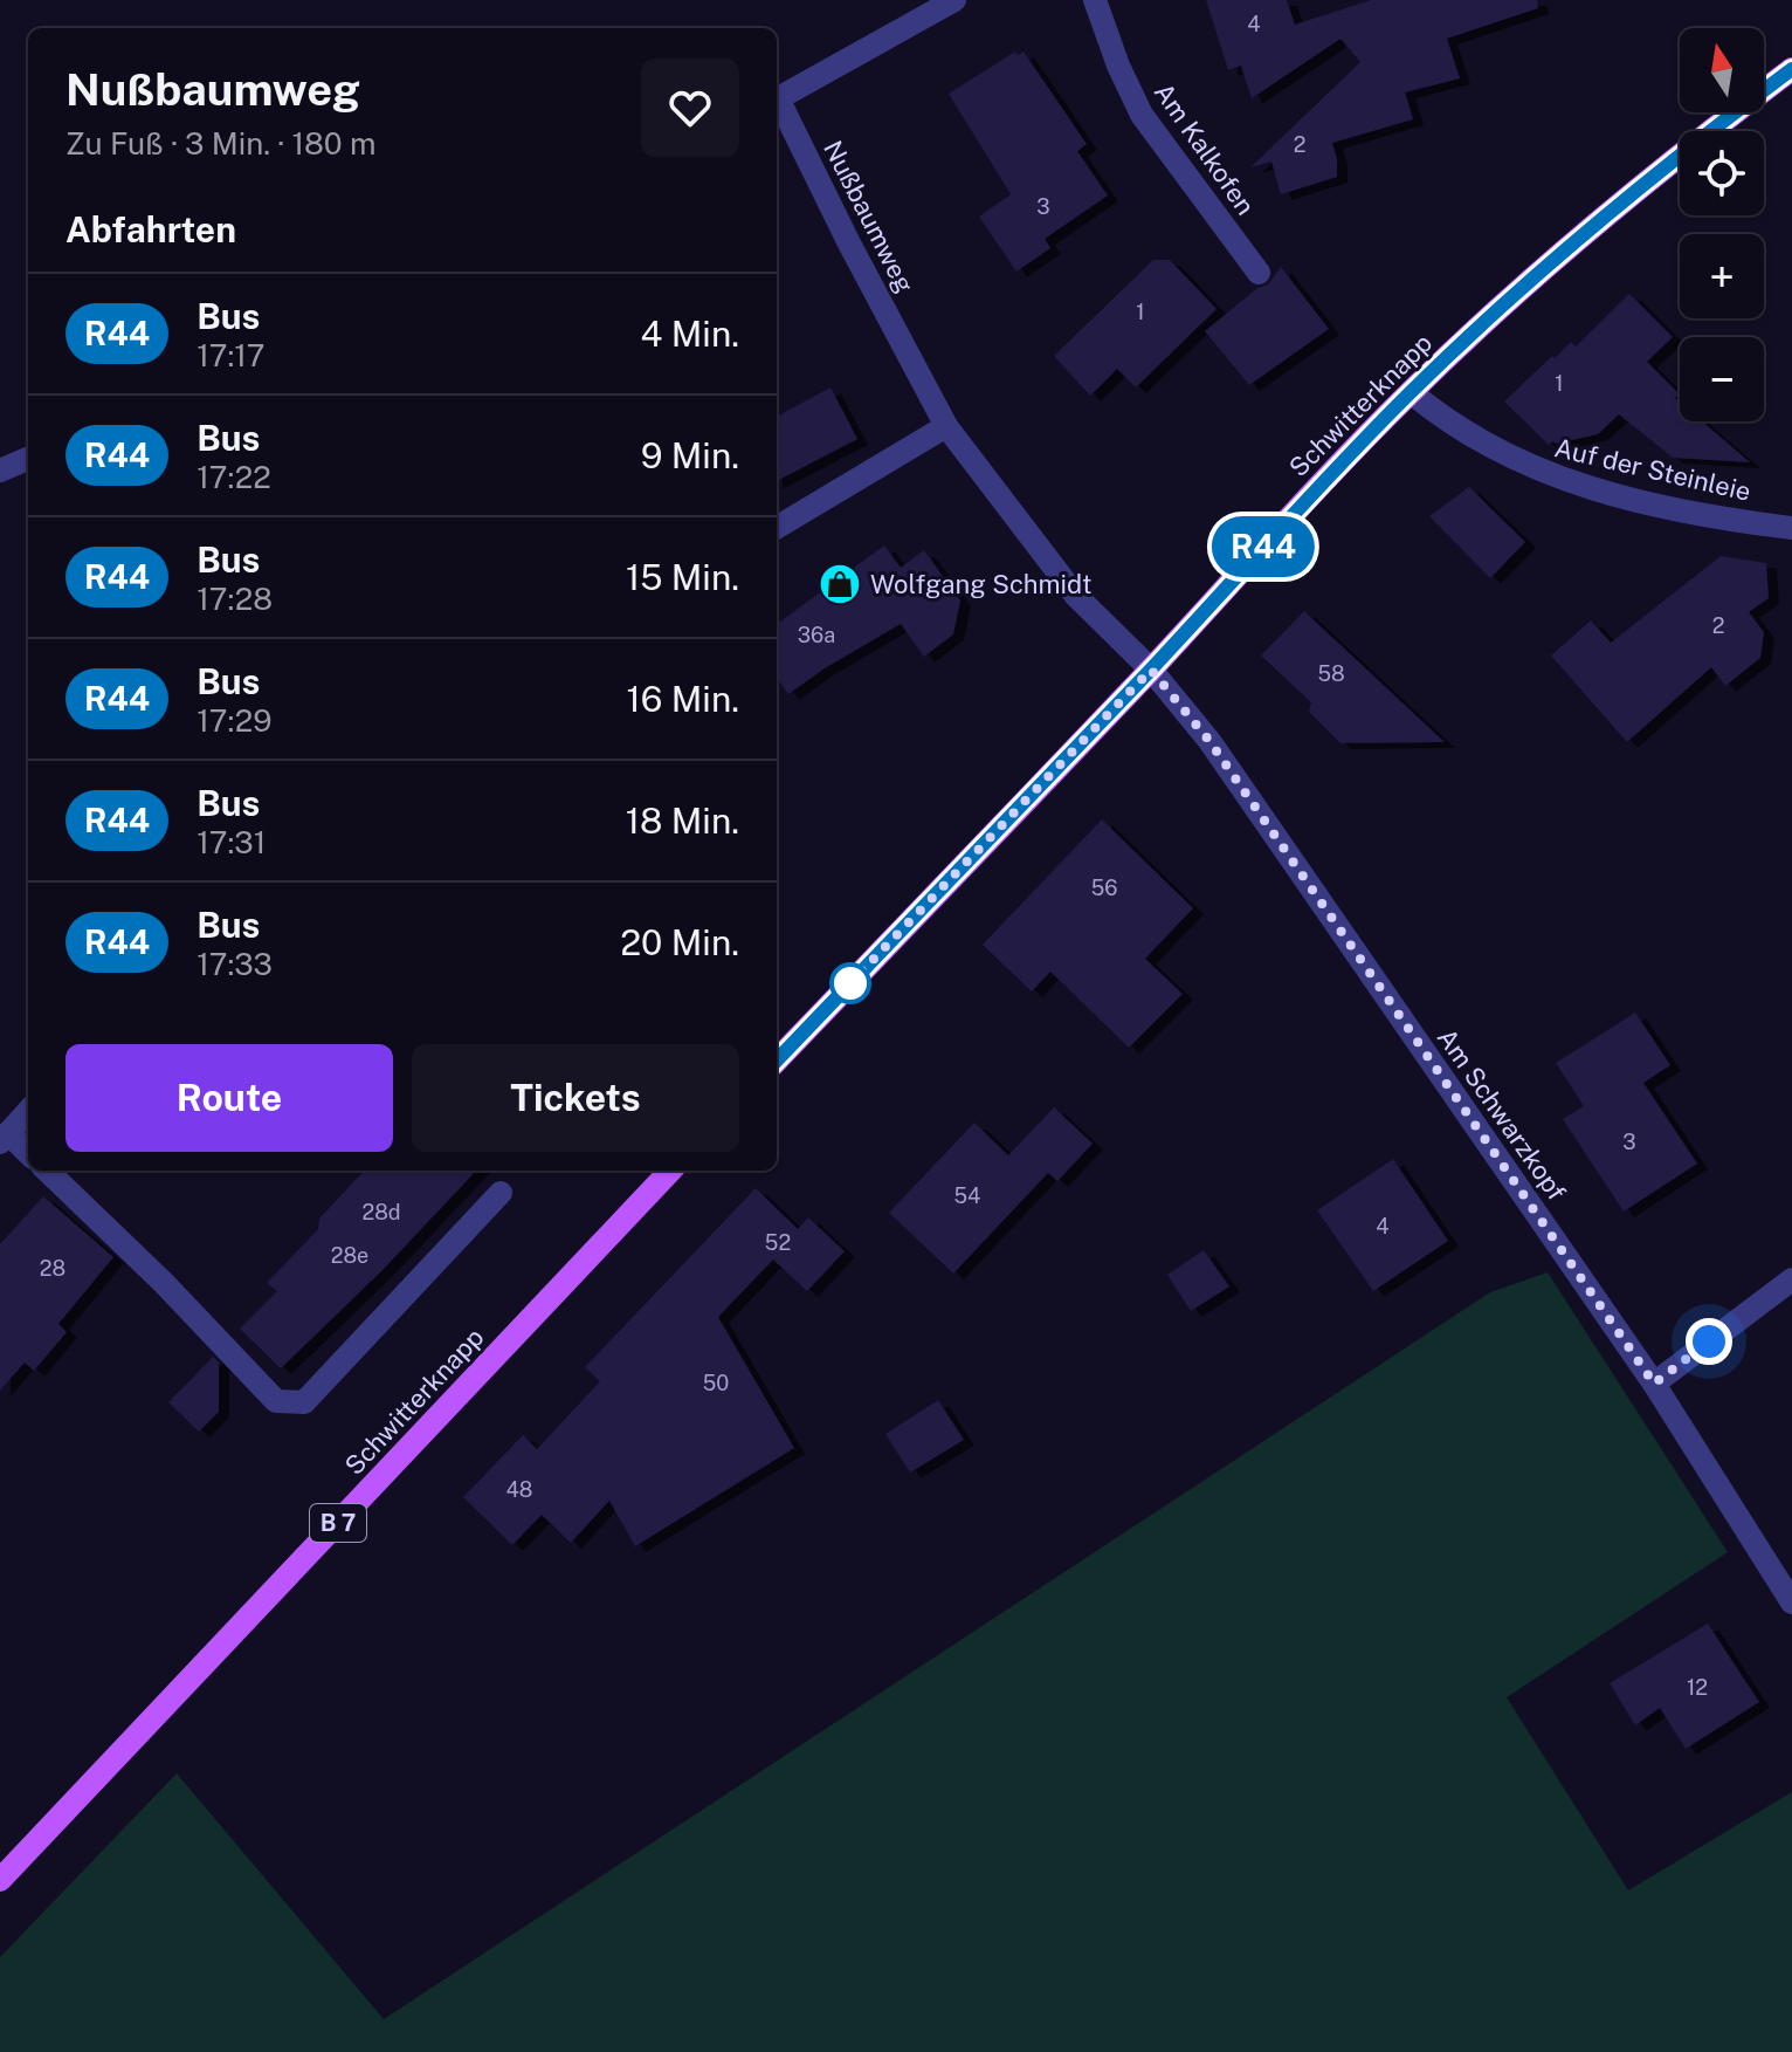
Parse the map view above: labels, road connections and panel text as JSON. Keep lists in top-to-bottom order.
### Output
{
  "streets": {
    "main road": ["Schwitterknapp", "B 7"],
    "street": [
      "Am Kalkofen",
      "Nußbaumweg",
      "Auf der Steinleie",
      "Am Schwarzkopf"
    ]
  },
  "crossings": [
    ["Nußbaumweg", "Schwitterknapp"],
    ["Nußbaumweg", "Am Schwarzkopf"],
    ["Schwitterknapp", "Auf der Steinleie"],
    ["Schwitterknapp", "Am Schwarzkopf"]
  ],
  "places": {
    "shop": ["Wolfgang Schmidt"]
  },
  "lines": ["bus line R44"],
  "house_numbers": [
    "4",
    "2",
    "3",
    "1",
    "1",
    "2",
    "36a",
    "58",
    "56",
    "3",
    "54",
    "28d",
    "4",
    "52",
    "28e",
    "28",
    "50",
    "48",
    "12"
  ],
  "north": "top",
  "page": {
    "on_map": "R44",
    "map_buttons": ["+", "−"],
    "heading": [
      ["Nußbaumweg", "Zu Fuß · 3 Min. · 180 m"],
      "Abfahrten"
    ],
    "list": [
      {
        "mark": "R44",
        "name": "Bus",
        "note": "17:17",
        "value": "4 Min."
      },
      {
        "mark": "R44",
        "name": "Bus",
        "note": "17:22",
        "value": "9 Min."
      },
      {
        "mark": "R44",
        "name": "Bus",
        "note": "17:28",
        "value": "15 Min."
      },
      {
        "mark": "R44",
        "name": "Bus",
        "note": "17:29",
        "value": "16 Min."
      },
      {
        "mark": "R44",
        "name": "Bus",
        "note": "17:31",
        "value": "18 Min."
      },
      {
        "mark": "R44",
        "name": "Bus",
        "note": "17:33",
        "value": "20 Min."
      }
    ],
    "buttons": ["Route", "Tickets"]
  }
}
